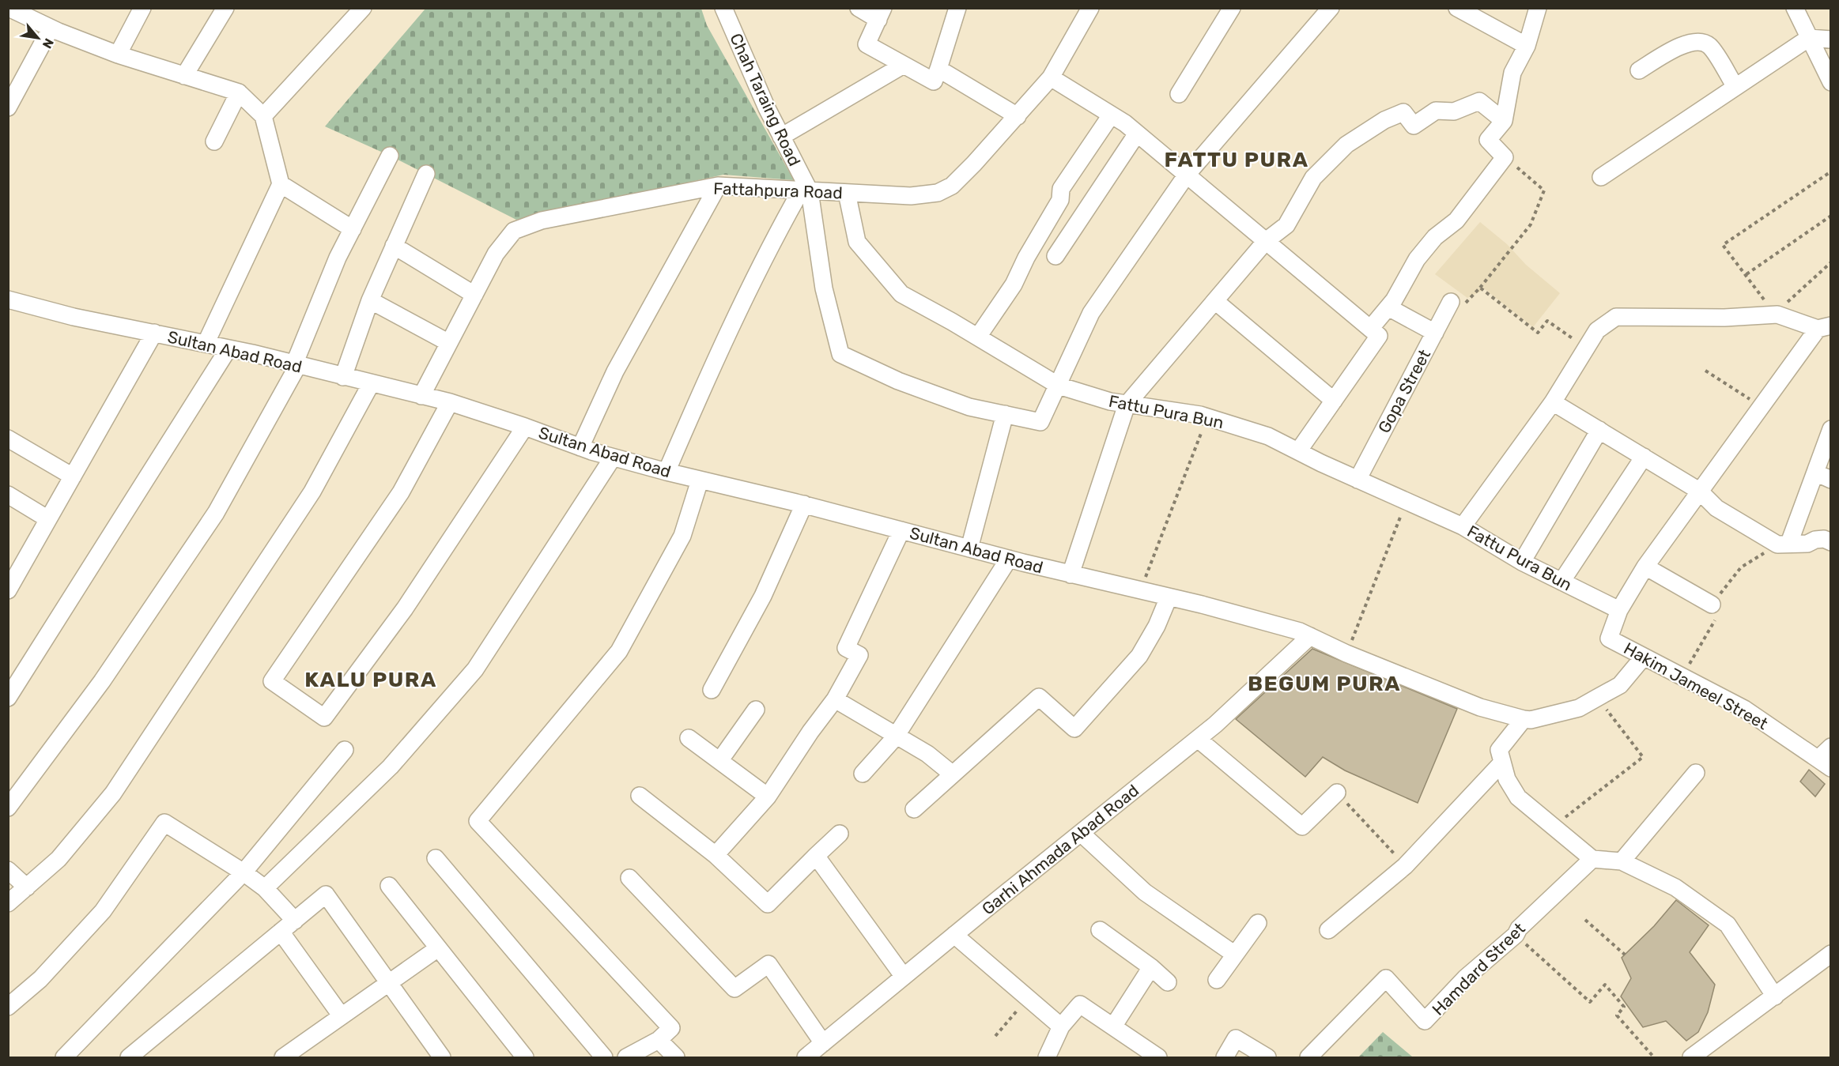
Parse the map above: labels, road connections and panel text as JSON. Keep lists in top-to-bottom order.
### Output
{
  "streets": {
    "street": [
      "Chah Taraing Road",
      "Fattahpura Road",
      "Sultan Abad Road",
      "Gopa Street",
      "Fattu Pura Bun",
      "Hakim Jameel Street",
      "Garhi Ahmada Abad Road",
      "Hamdard Street"
    ]
  },
  "crossings": [
    ["Chah Taraing Road", "Fattahpura Road"],
    ["Fattahpura Road", "Sultan Abad Road"],
    ["Fattahpura Road", "Fattu Pura Bun"],
    ["Sultan Abad Road", "Garhi Ahmada Abad Road"],
    ["Gopa Street", "Fattu Pura Bun"],
    ["Fattu Pura Bun", "Hakim Jameel Street"]
  ],
  "districts": ["FATTU PURA", "KALU PURA", "BEGUM PURA"],
  "north": "bottom right"
}
